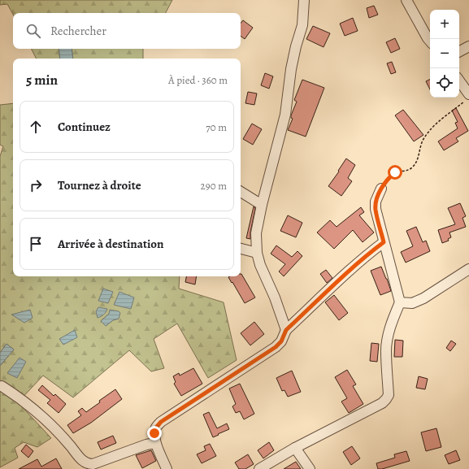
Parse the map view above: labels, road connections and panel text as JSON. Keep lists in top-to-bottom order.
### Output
{
  "page": {
    "map_buttons": ["+", "−"],
    "search": "Rechercher",
    "heading": ["5 min", "À pied · 360 m"],
    "list": [
      ["Continuez", "70 m"],
      ["Tournez à droite", "290 m"],
      "Arrivée à destination"
    ]
  }
}
